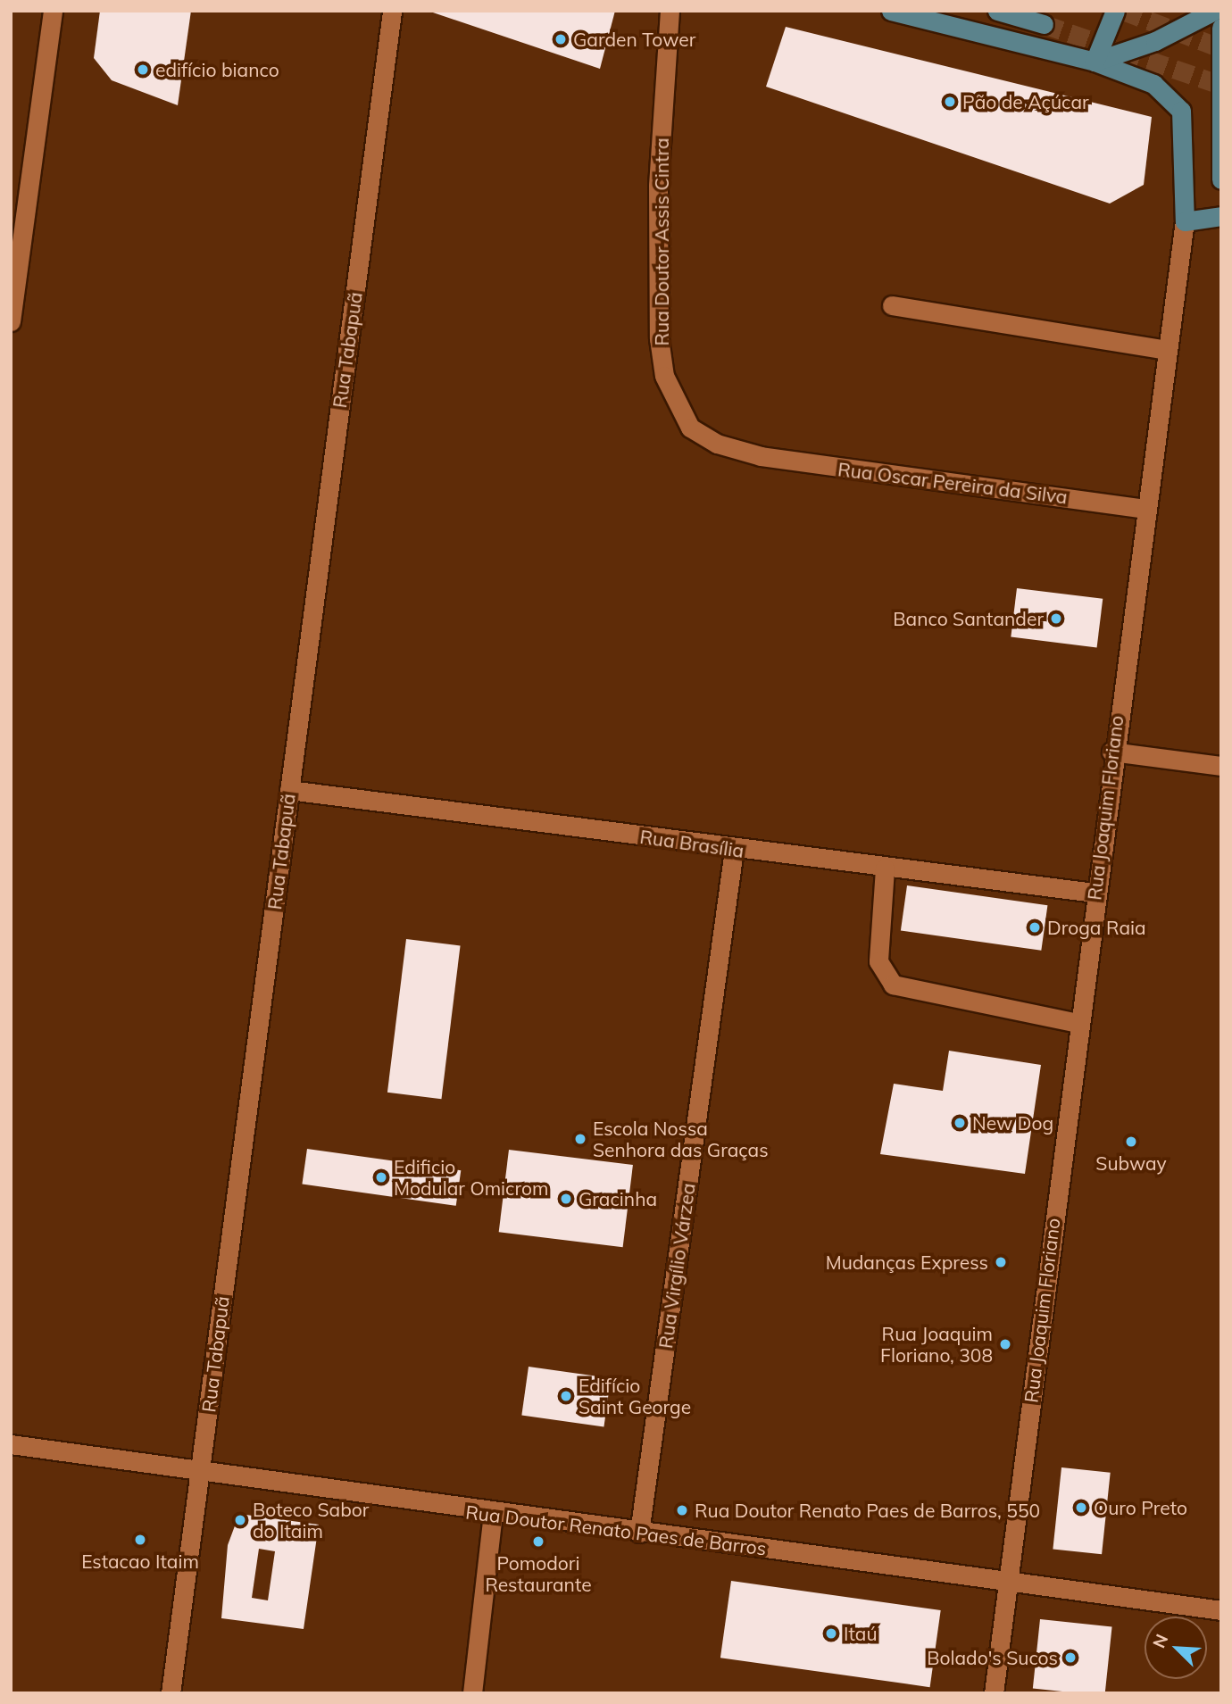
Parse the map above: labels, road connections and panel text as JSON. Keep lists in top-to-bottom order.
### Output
{
  "streets": {
    "street": [
      "Rua Doutor Assis Cintra",
      "Rua Tabapuã",
      "Rua Oscar Pereira da Silva",
      "Rua Joaquim Floriano",
      "Rua Brasília",
      "Rua Virgílio Várzea",
      "Rua Doutor Renato Paes de Barros"
    ]
  },
  "crossings": [
    ["Rua Doutor Assis Cintra", "Rua Oscar Pereira da Silva"],
    ["Rua Tabapuã", "Rua Brasília"],
    ["Rua Tabapuã", "Rua Doutor Renato Paes de Barros"],
    ["Rua Oscar Pereira da Silva", "Rua Joaquim Floriano"],
    ["Rua Joaquim Floriano", "Rua Brasília"],
    ["Rua Joaquim Floriano", "Rua Doutor Renato Paes de Barros"],
    ["Rua Brasília", "Rua Virgílio Várzea"],
    ["Rua Virgílio Várzea", "Rua Doutor Renato Paes de Barros"]
  ],
  "places": [
    "Garden Tower",
    "edifício bianco",
    "Pão de Açúcar",
    "Banco Santander",
    "Droga Raia",
    "New Dog",
    "Escola Nossa Senhora das Graças",
    "Subway",
    "Edificio Modular Omicrom",
    "Gracinha",
    "Mudanças Express",
    "Rua Joaquim Floriano, 308",
    "Edifício Saint George",
    "Ouro Preto",
    "Rua Doutor Renato Paes de Barros, 550",
    "Boteco Sabor do Itaim",
    "Estacao Itaim",
    "Pomodori Restaurante",
    "Itaú",
    "Bolado's Sucos"
  ],
  "north": "top left"
}
